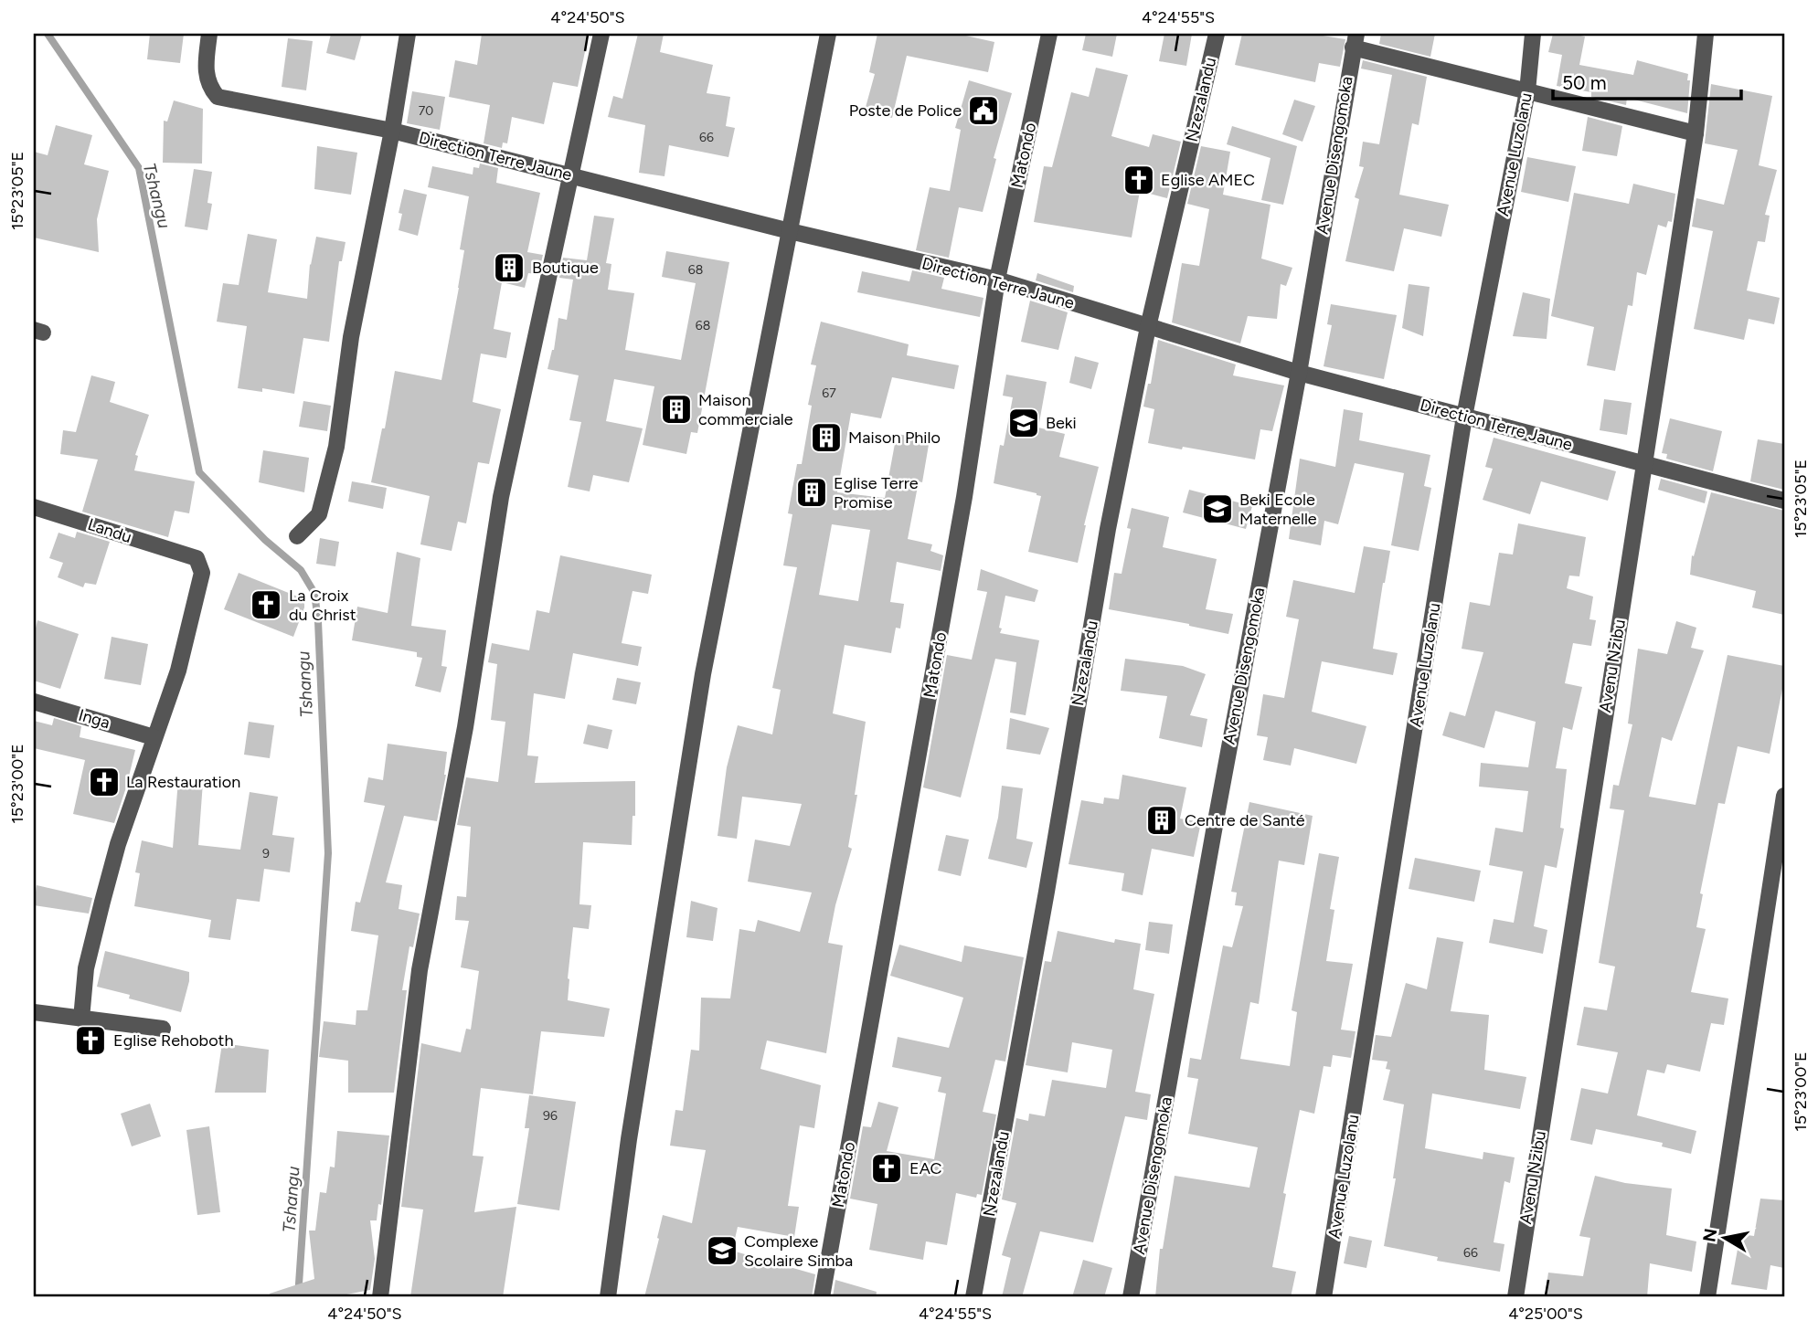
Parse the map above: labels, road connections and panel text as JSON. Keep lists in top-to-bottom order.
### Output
{
  "streets": {
    "street": [
      "Nzezalandu",
      "Avenue Luzolanu",
      "Matondo",
      "Avenue Disengomoka",
      "Direction Terre Jaune",
      "Landu",
      "Avenu Nzibu",
      "Inga"
    ]
  },
  "crossings": [
    ["Nzezalandu", "Direction Terre Jaune"],
    ["Avenue Luzolanu", "Direction Terre Jaune"],
    ["Matondo", "Direction Terre Jaune"],
    ["Avenue Disengomoka", "Direction Terre Jaune"],
    ["Direction Terre Jaune", "Avenu Nzibu"],
    ["Landu", "Inga"]
  ],
  "water": ["Tshangu"],
  "places": {
    "public building": ["Poste de Police"],
    "church": [
      "Eglise AMEC",
      "La Croix du Christ",
      "La Restauration",
      "Eglise Rehoboth",
      "EAC"
    ],
    "building": [
      "Boutique",
      "Maison commerciale",
      "Maison Philo",
      "Eglise Terre Promise",
      "Centre de Santé"
    ],
    "school or university": ["Beki", "Beki Ecole Maternelle", "Complexe Scolaire Simba"]
  },
  "house_numbers": [
    "70",
    "66",
    "68",
    "68",
    "67",
    "9",
    "96",
    "66"
  ],
  "scale_bar": "50 m",
  "north": "left",
  "coordinates": [
    "4°24'50\"S",
    "4°24'55\"S",
    "15°23'05\"E",
    "15°23'00\"E",
    "4°25'00\"S"
  ]
}
